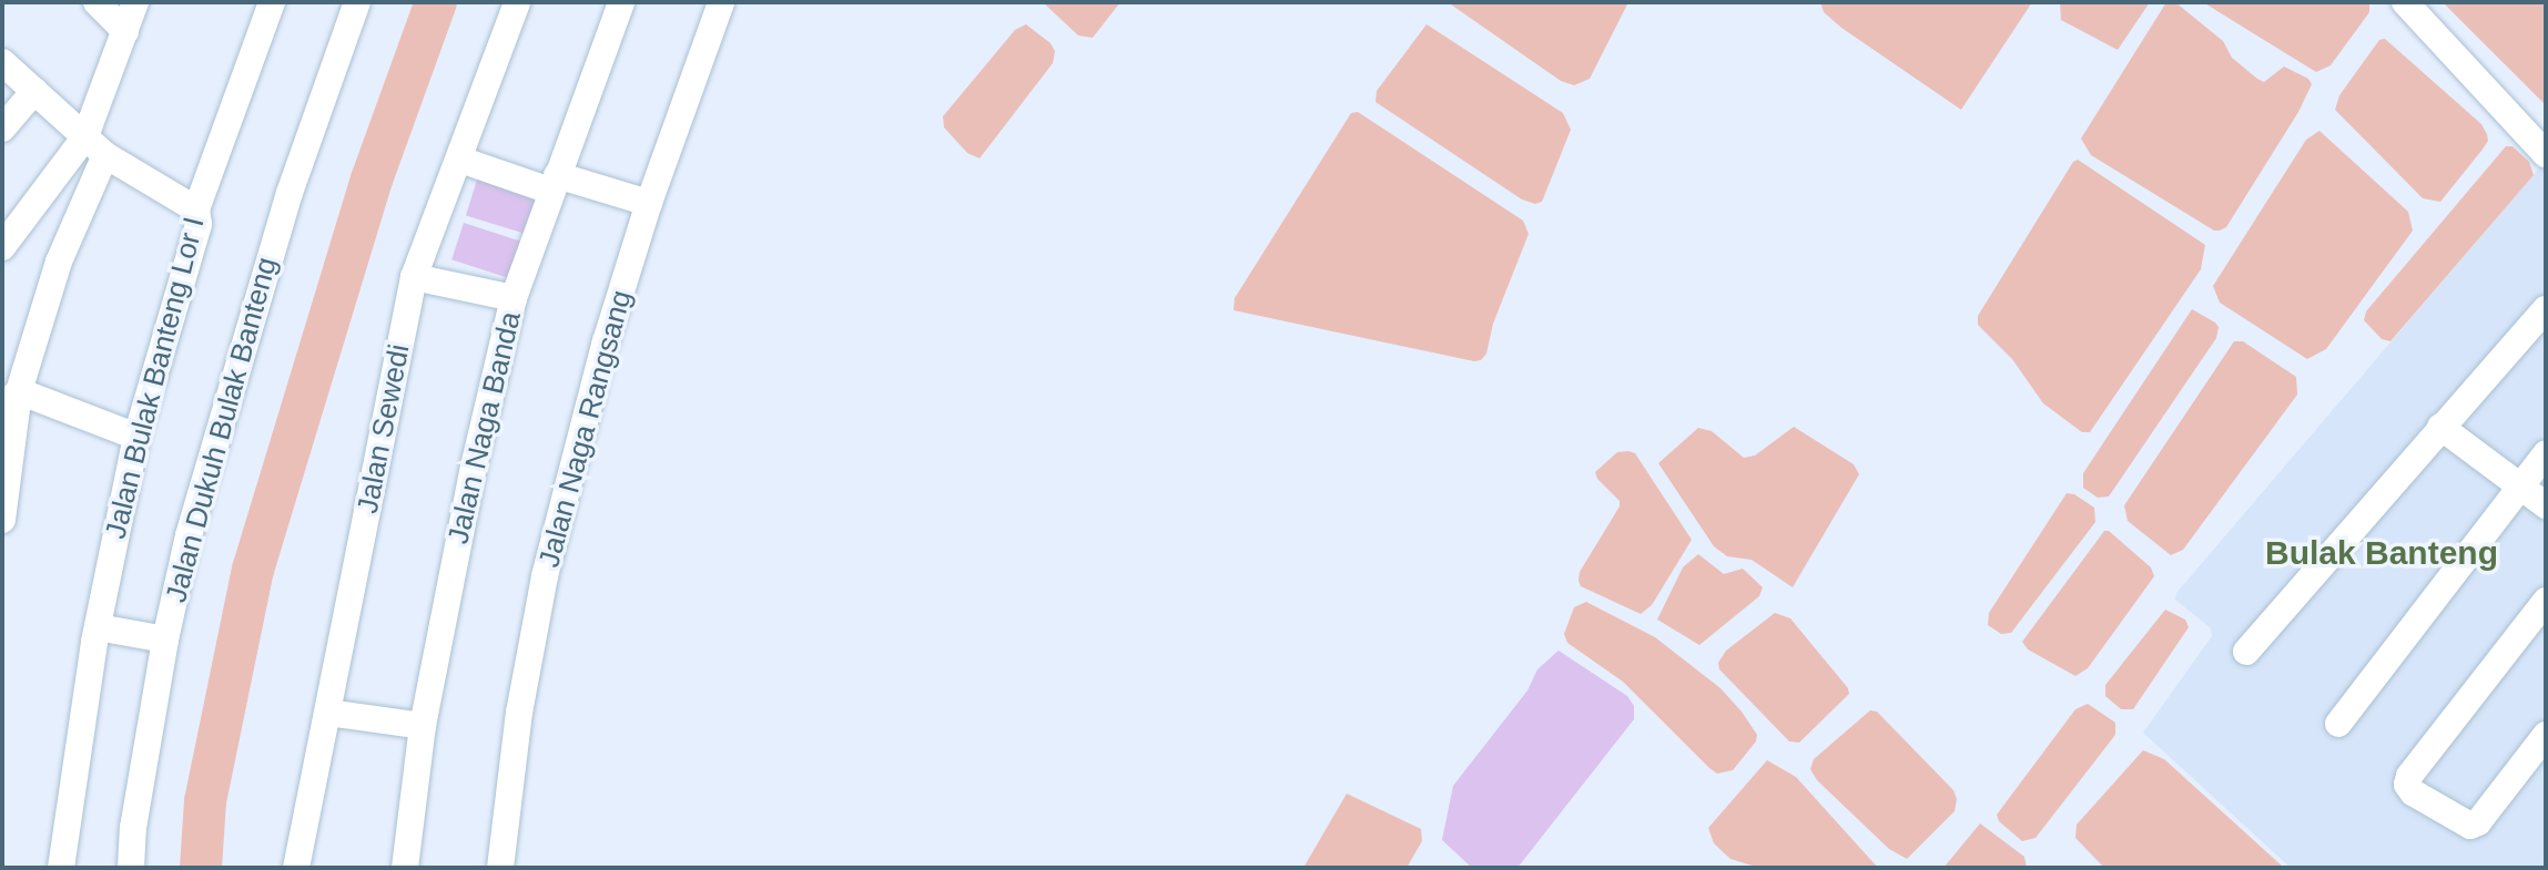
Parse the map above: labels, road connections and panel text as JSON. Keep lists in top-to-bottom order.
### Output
{
  "streets": {
    "street": [
      "Jalan Bulak Banteng Lor I",
      "Jalan Naga Banda",
      "Jalan Sewedi",
      "Jalan Naga Rangsang",
      "Jalan Dukuh Bulak Banteng"
    ]
  },
  "districts": ["Bulak Banteng"]
}
